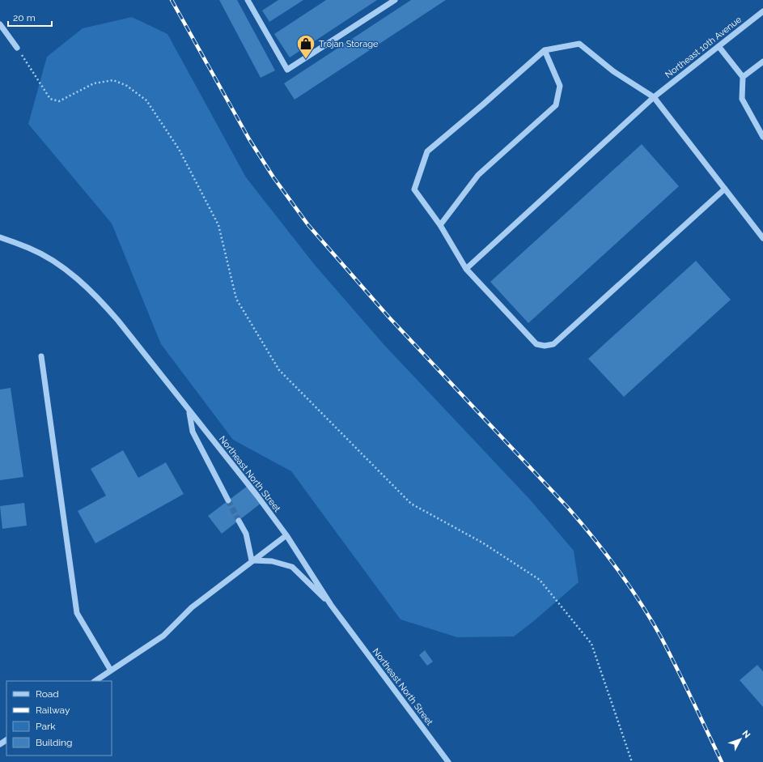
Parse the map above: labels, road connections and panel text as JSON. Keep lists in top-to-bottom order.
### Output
{
  "streets": {
    "street": ["Northeast 10th Avenue", "Northeast North Street"]
  },
  "places": {
    "shop": ["Trojan Storage"]
  },
  "legend": [
    "Road",
    "Railway",
    "Park",
    "Building"
  ],
  "scale_bar": "20 m",
  "north": "top right"
}
